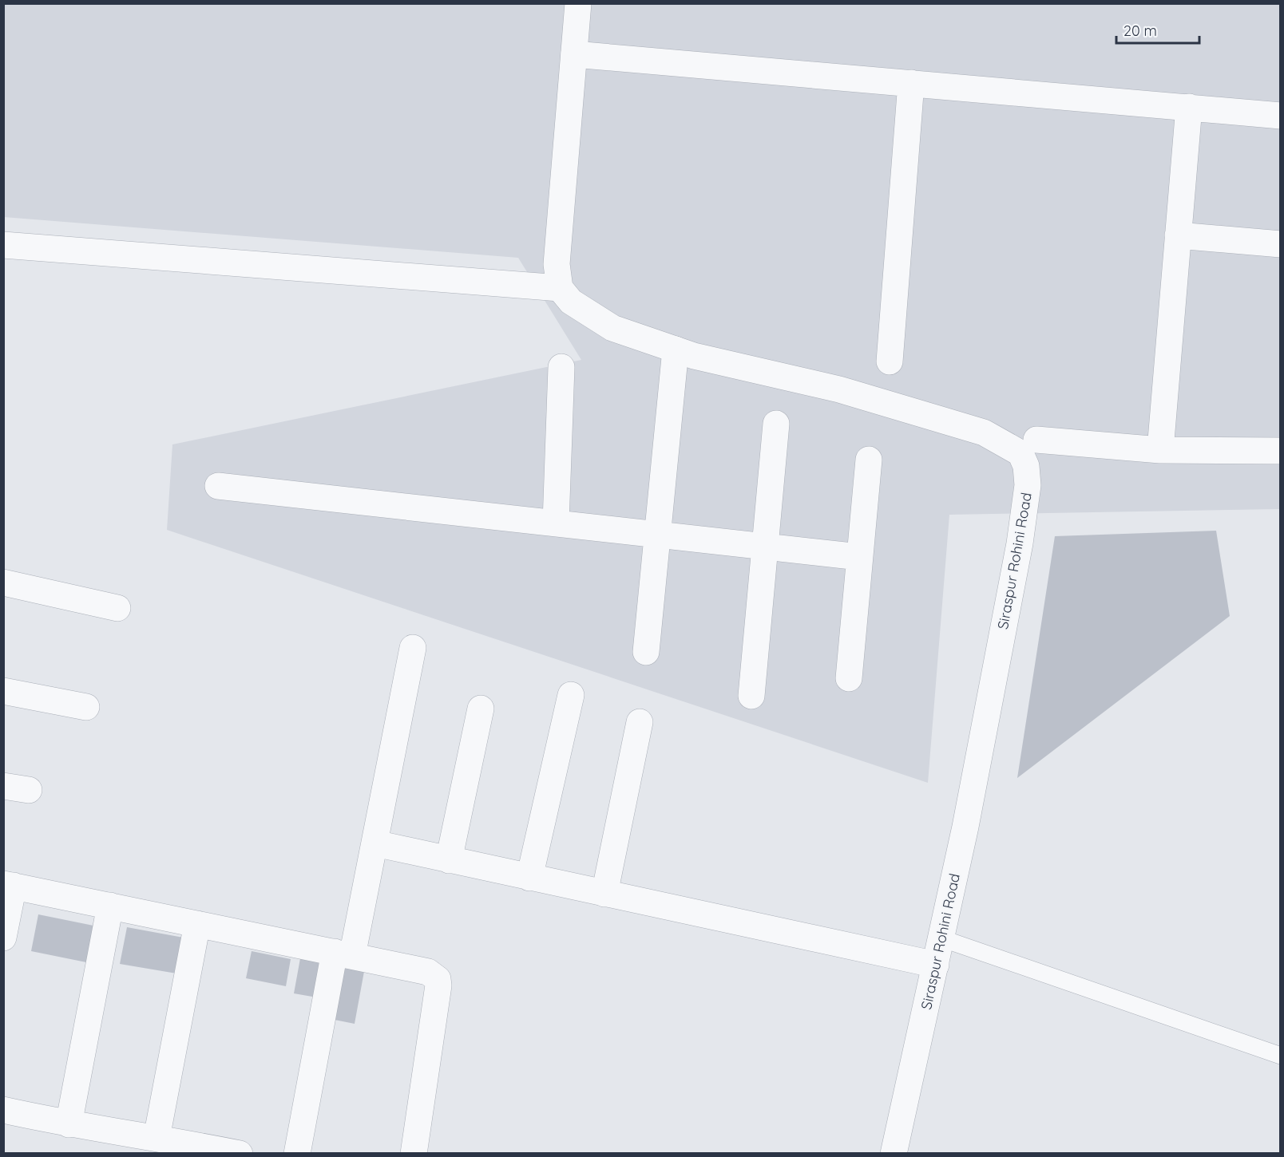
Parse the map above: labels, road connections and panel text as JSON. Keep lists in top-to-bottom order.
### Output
{
  "streets": {
    "street": ["Siraspur Rohini Road"]
  },
  "scale_bar": "20 m"
}
